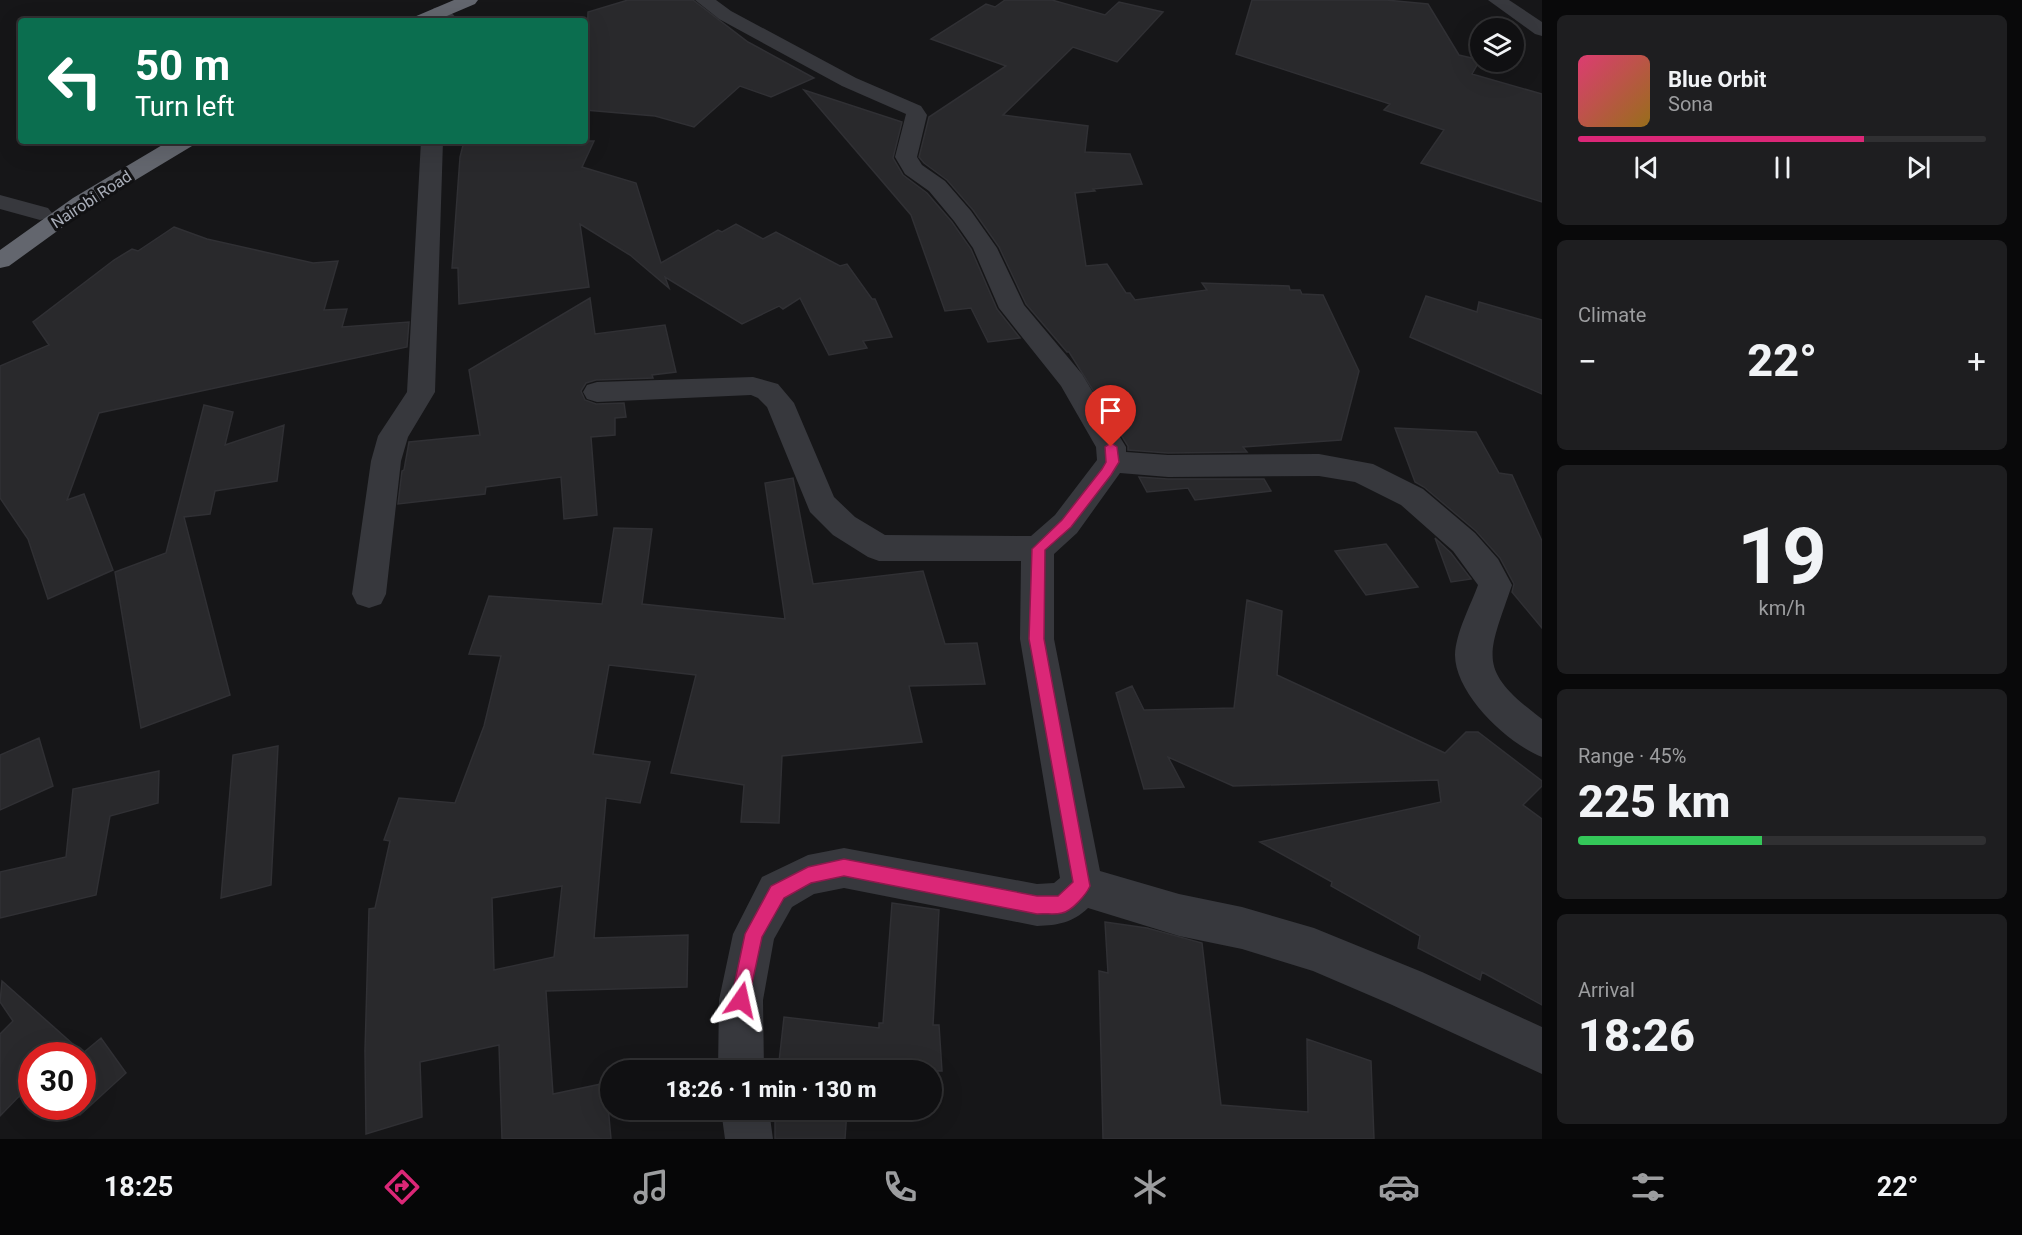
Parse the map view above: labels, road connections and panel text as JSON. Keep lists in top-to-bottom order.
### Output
{
  "streets": {
    "highway": ["Nairobi Road"]
  },
  "page": {
    "turn": ["50 m", "Turn left"],
    "song": ["Blue Orbit", "Sona"],
    "tile": [
      "Climate",
      ["19", "km/h"],
      ["Range · 45%", "225 km"],
      ["Arrival", "18:26"]
    ],
    "heat": ["−", "22°", "+"],
    "limit": "30",
    "trip": "18:26 · 1 min · 130 m",
    "tabs": ["18:25", "22°"]
  }
}
